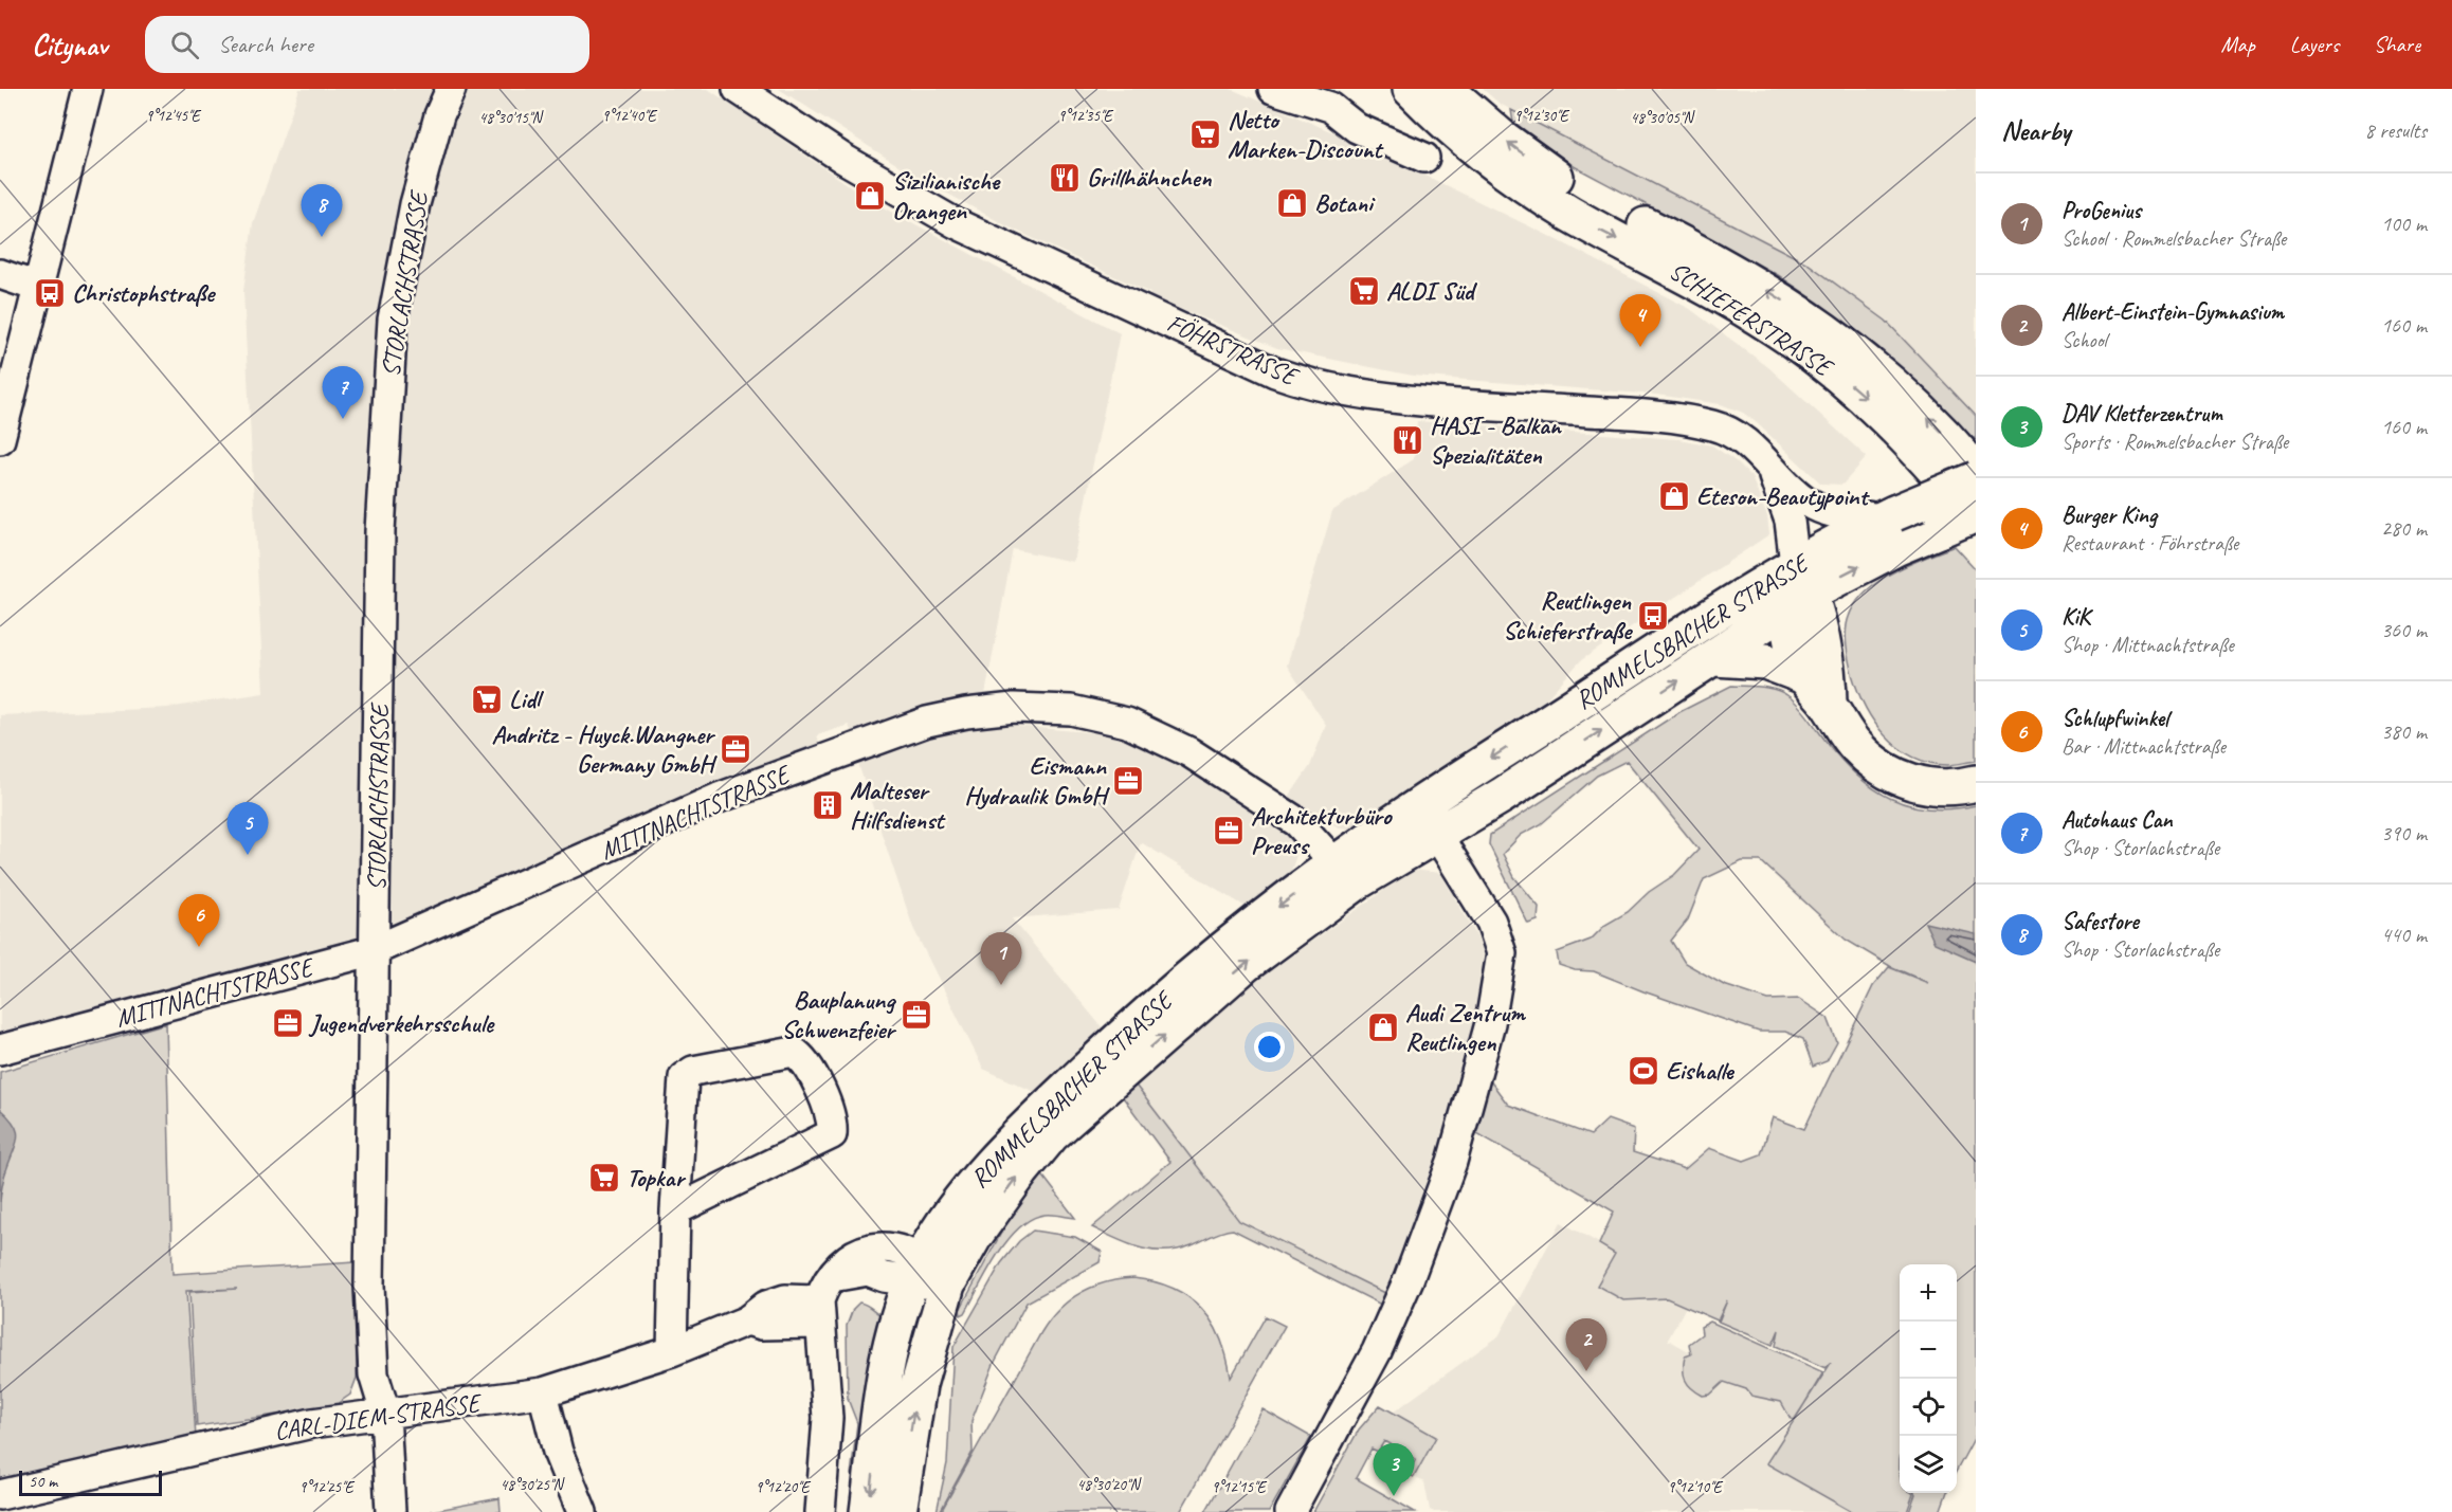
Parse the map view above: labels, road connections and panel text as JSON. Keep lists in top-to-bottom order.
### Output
{
  "streets": {
    "main road": ["SCHIEFERSTRASSE", "ROMMELSBACHER STRASSE"],
    "street": [
      "STORLACHSTRASSE",
      "FÖHRSTRASSE",
      "MITTNACHTSTRASSE",
      "CARL-DIEM-STRASSE"
    ]
  },
  "crossings": [
    ["STORLACHSTRASSE", "MITTNACHTSTRASSE"],
    ["STORLACHSTRASSE", "CARL-DIEM-STRASSE"],
    ["SCHIEFERSTRASSE", "ROMMELSBACHER STRASSE"],
    ["FÖHRSTRASSE", "ROMMELSBACHER STRASSE"],
    ["ROMMELSBACHER STRASSE", "MITTNACHTSTRASSE"],
    ["ROMMELSBACHER STRASSE", "CARL-DIEM-STRASSE"]
  ],
  "places": {
    "supermarket": [
      "Netto Marken-Discount",
      "ALDI Süd",
      "Lidl",
      "Topkar"
    ],
    "restaurant": ["Grillhähnchen", "HASI - Balkan Spezialitäten"],
    "shop": [
      "Sizilianische Orangen",
      "Botani",
      "Eteson-Beautypoint",
      "Audi Zentrum Reutlingen"
    ],
    "bus stop": ["Christophstraße", "Reutlingen Schieferstraße"],
    "office": [
      "Andritz - Huyck.Wangner Germany GmbH",
      "Eismann Hydraulik GmbH",
      "Architekturbüro Preuss",
      "Bauplanung Schwenzfeier",
      "Jugendverkehrsschule"
    ],
    "building": ["Malteser Hilfsdienst"],
    "sports": ["Eishalle"]
  },
  "scale_bar": "50 m",
  "page": {
    "header": "Citynav",
    "search": "Search here",
    "nav": ["Map", "Layers", "Share"],
    "heading": ["Nearby", "8 results"],
    "list": [
      {
        "mark": "1",
        "name": "ProGenius",
        "note": "School · Rommelsbacher Straße",
        "value": "100 m"
      },
      {
        "mark": "2",
        "name": "Albert-Einstein-Gymnasium",
        "note": "School",
        "value": "160 m"
      },
      {
        "mark": "3",
        "name": "DAV Kletterzentrum",
        "note": "Sports · Rommelsbacher Straße",
        "value": "160 m"
      },
      {
        "mark": "4",
        "name": "Burger King",
        "note": "Restaurant · Föhrstraße",
        "value": "280 m"
      },
      {
        "mark": "5",
        "name": "KiK",
        "note": "Shop · Mittnachtstraße",
        "value": "360 m"
      },
      {
        "mark": "6",
        "name": "Schlupfwinkel",
        "note": "Bar · Mittnachtstraße",
        "value": "380 m"
      },
      {
        "mark": "7",
        "name": "Autohaus Can",
        "note": "Shop · Storlachstraße",
        "value": "390 m"
      },
      {
        "mark": "8",
        "name": "Safestore",
        "note": "Shop · Storlachstraße",
        "value": "440 m"
      }
    ],
    "pins": [
      "8",
      "4",
      "7",
      "5",
      "6",
      "1",
      "2",
      "3"
    ],
    "map_buttons": ["+", "−"],
    "scale": "50 m"
  },
  "coordinates": [
    "9°12'45\"E",
    "9°12'40\"E",
    "9°12'35\"E",
    "9°12'30\"E",
    "48°30'05\"N",
    "48°30'15\"N",
    "48°30'25\"N",
    "48°30'20\"N",
    "9°12'25\"E",
    "9°12'20\"E",
    "9°12'15\"E",
    "9°12'10\"E"
  ]
}
